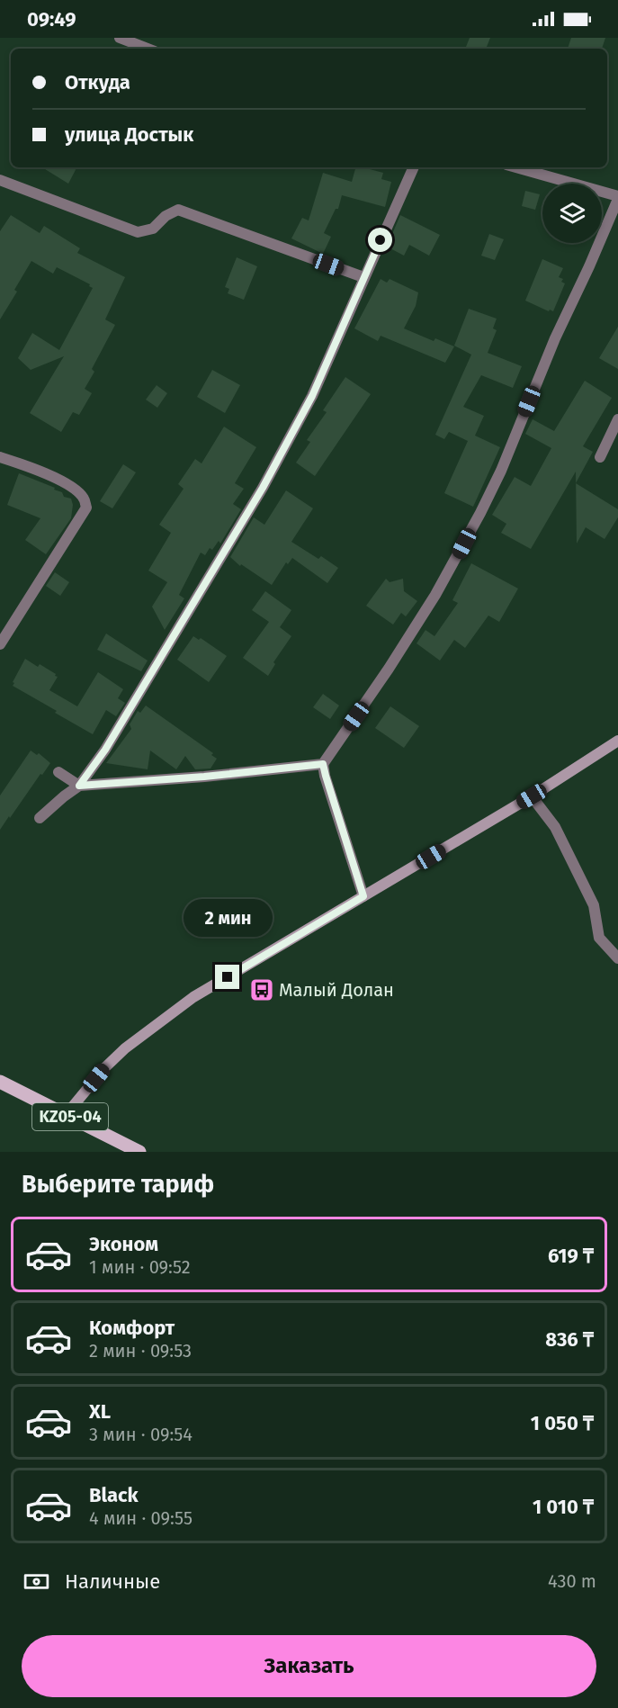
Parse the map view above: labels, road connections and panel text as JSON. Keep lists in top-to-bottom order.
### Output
{
  "streets": {
    "main road": ["KZ05-04"]
  },
  "places": {
    "bus stop": ["Малый Долан"]
  },
  "page": {
    "status": "09:49",
    "banner": ["Откуда", "улица Достык"],
    "bubble": "2 мин",
    "heading": "Выберите тариф",
    "list": [
      {
        "name": "Эконом",
        "note": "1 мин · 09:52",
        "value": "619 ₸"
      },
      {
        "name": "Комфорт",
        "note": "2 мин · 09:53",
        "value": "836 ₸"
      },
      {
        "name": "XL",
        "note": "3 мин · 09:54",
        "value": "1 050 ₸"
      },
      {
        "name": "Black",
        "note": "4 мин · 09:55",
        "value": "1 010 ₸"
      }
    ],
    "pay": ["Наличные", "430 m"],
    "buttons": "Заказать"
  }
}
